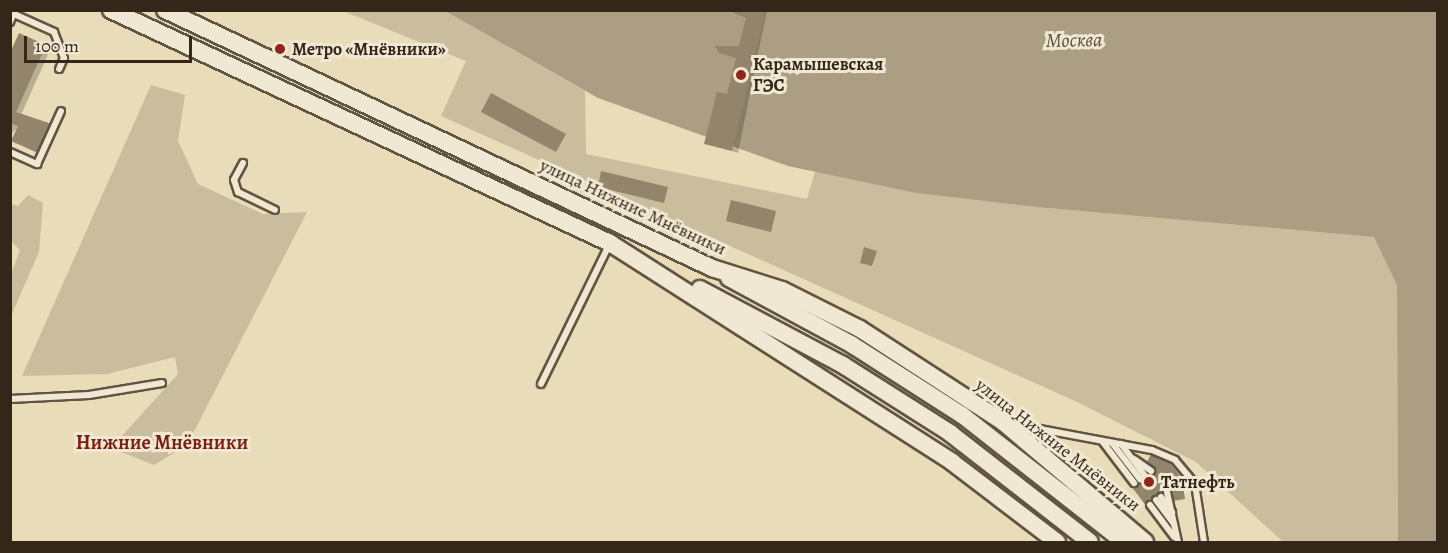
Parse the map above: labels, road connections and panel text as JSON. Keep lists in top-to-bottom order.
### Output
{
  "streets": {
    "main road": ["улица Нижние Мнёвники"]
  },
  "districts": ["Нижние Мнёвники"],
  "water": ["Москва"],
  "places": ["Метро «Мнёвники»", "Карамышевская ГЭС", "Татнефть"],
  "scale_bar": "100 m"
}
